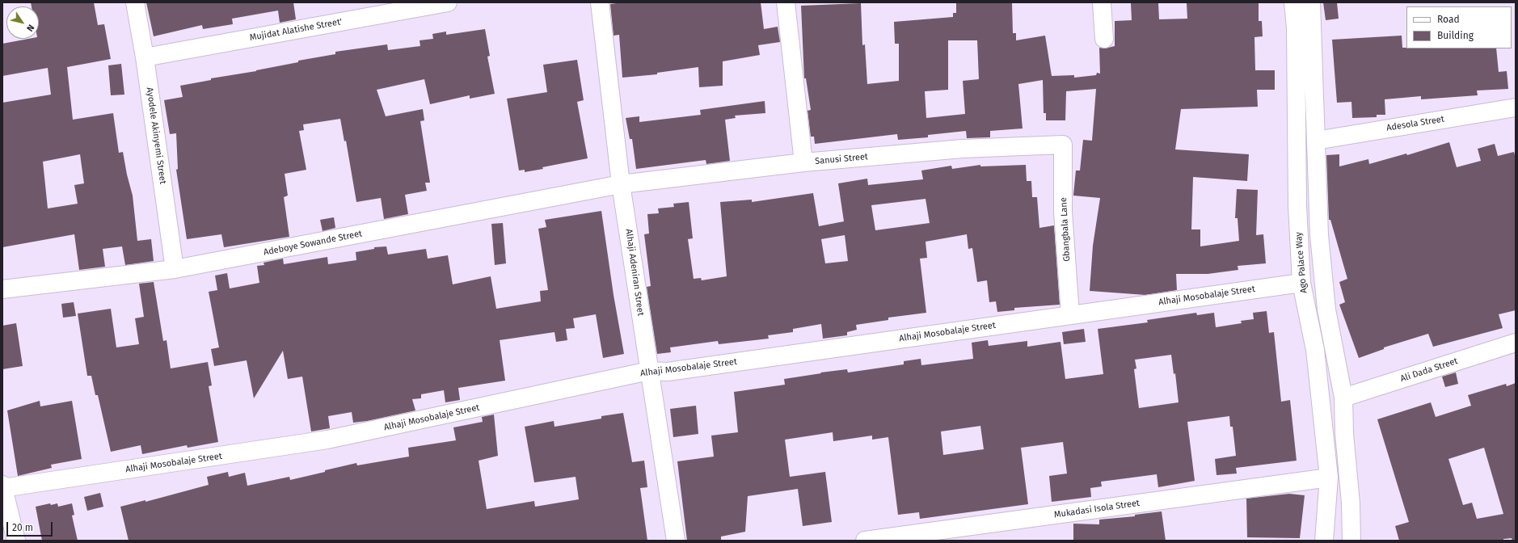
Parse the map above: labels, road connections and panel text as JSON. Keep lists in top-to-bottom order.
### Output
{
  "streets": {
    "street": [
      "Mujidat Alatishe Street'",
      "Adesola Street",
      "Ayodele Akinyemi Street",
      "Sanusi Street",
      "Gbangbala Lane",
      "Adeboye Sowande Street",
      "Ago Palace Way",
      "Alhaji Adeniran Street",
      "Alhaji Mosobalaje Street",
      "Ali Dada Street",
      "Mukadasi Isola Street"
    ]
  },
  "crossings": [
    ["Mujidat Alatishe Street'", "Ayodele Akinyemi Street"],
    ["Ayodele Akinyemi Street", "Adeboye Sowande Street"],
    ["Sanusi Street", "Gbangbala Lane"],
    ["Sanusi Street", "Adeboye Sowande Street"],
    ["Sanusi Street", "Alhaji Adeniran Street"],
    ["Gbangbala Lane", "Alhaji Mosobalaje Street"],
    ["Adeboye Sowande Street", "Alhaji Adeniran Street"],
    ["Ago Palace Way", "Alhaji Mosobalaje Street"],
    ["Ago Palace Way", "Mukadasi Isola Street"],
    ["Alhaji Adeniran Street", "Alhaji Mosobalaje Street"]
  ],
  "legend": ["Road", "Building"],
  "scale_bar": "20 m",
  "north": "bottom right"
}
